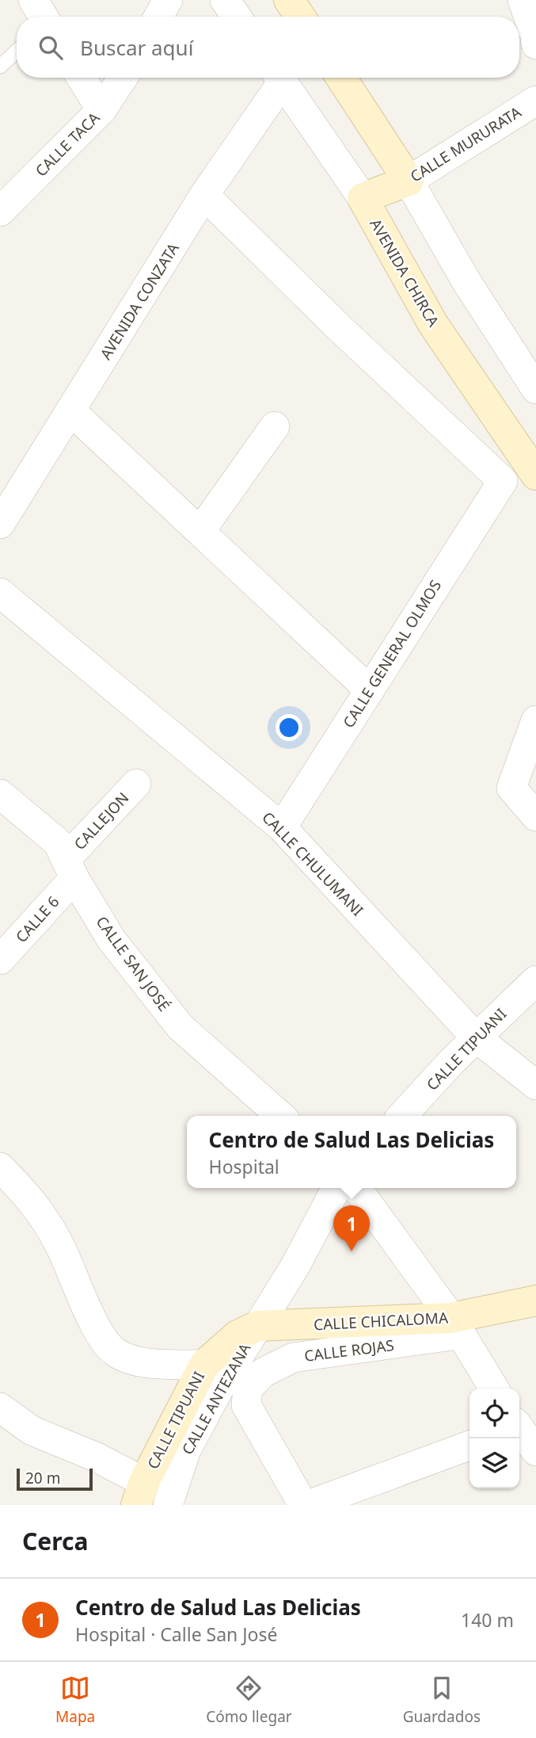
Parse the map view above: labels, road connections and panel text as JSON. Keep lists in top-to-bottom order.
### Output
{
  "streets": {
    "street": [
      "CALLE TACA",
      "CALLE MURURATA",
      "AVENIDA CHIRCA",
      "AVENIDA CONZATA",
      "CALLE GENERAL OLMOS",
      "CALLEJON",
      "CALLE CHULUMANI",
      "CALLE 6",
      "CALLE SAN JOSÉ",
      "CALLE TIPUANI",
      "CALLE CHICALOMA",
      "CALLE ROJAS",
      "CALLE ANTEZANA"
    ]
  },
  "crossings": [
    ["CALLE MURURATA", "AVENIDA CHIRCA"],
    ["AVENIDA CONZATA", "CALLE GENERAL OLMOS"],
    ["CALLE GENERAL OLMOS", "CALLE CHULUMANI"],
    ["CALLEJON", "CALLE 6"],
    ["CALLEJON", "CALLE SAN JOSÉ"],
    ["CALLE CHULUMANI", "CALLE TIPUANI"],
    ["CALLE 6", "CALLE SAN JOSÉ"],
    ["CALLE TIPUANI", "CALLE CHICALOMA"],
    ["CALLE TIPUANI", "CALLE ANTEZANA"],
    ["CALLE CHICALOMA", "CALLE ROJAS"],
    ["CALLE CHICALOMA", "CALLE ANTEZANA"]
  ],
  "scale_bar": "20 m",
  "page": {
    "search": "Buscar aquí",
    "popup": ["Centro de Salud Las Delicias", "Hospital"],
    "pins": "1",
    "scale": "20 m",
    "heading": "Cerca",
    "list": [
      {
        "mark": "1",
        "name": "Centro de Salud Las Delicias",
        "note": "Hospital · Calle San José",
        "value": "140 m"
      }
    ],
    "nav": ["Mapa", "Cómo llegar", "Guardados"]
  }
}
